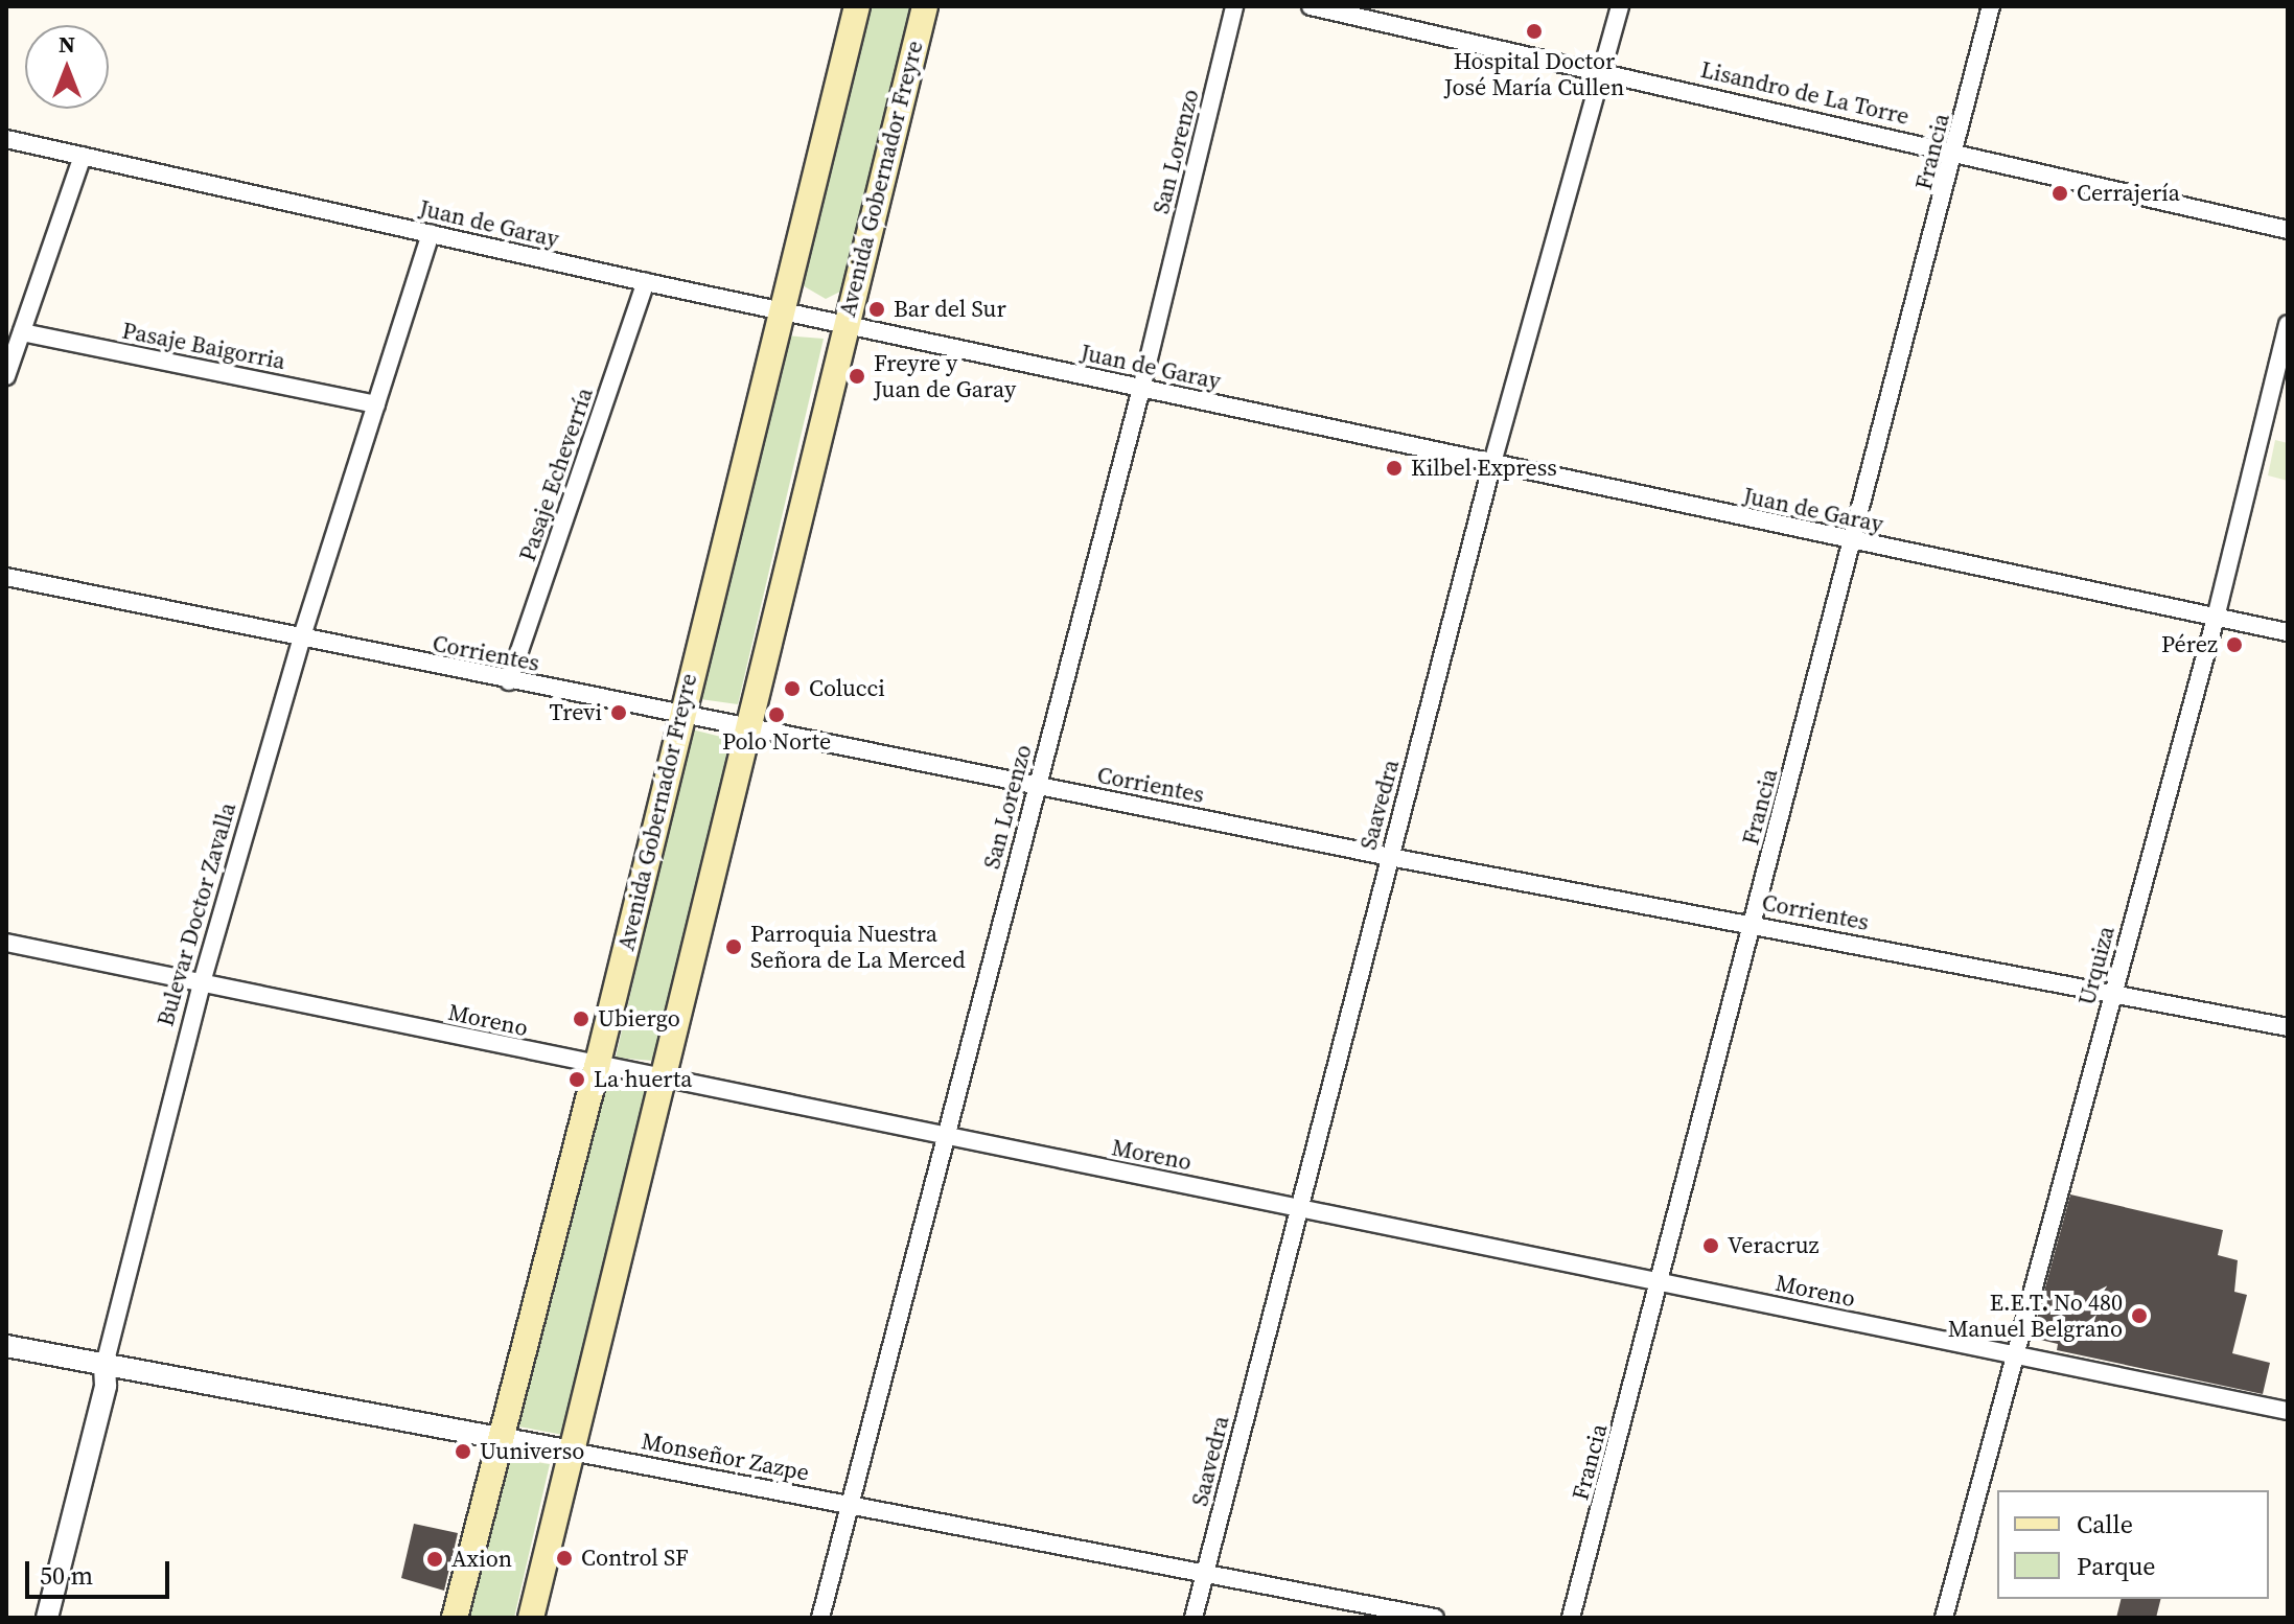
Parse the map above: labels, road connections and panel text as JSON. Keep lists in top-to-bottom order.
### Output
{
  "streets": {
    "main road": ["Avenida Gobernador Freyre"],
    "street": [
      "Lisandro de La Torre",
      "San Lorenzo",
      "Francia",
      "Juan de Garay",
      "Pasaje Baigorria",
      "Pasaje Echeverría",
      "Corrientes",
      "Saavedra",
      "Bulevar Doctor Zavalla",
      "Urquiza",
      "Moreno",
      "Monseñor Zazpe"
    ]
  },
  "crossings": [
    ["Lisandro de La Torre", "Francia"],
    ["Lisandro de La Torre", "Saavedra"],
    ["San Lorenzo", "Juan de Garay"],
    ["San Lorenzo", "Corrientes"],
    ["San Lorenzo", "Moreno"],
    ["San Lorenzo", "Monseñor Zazpe"],
    ["Francia", "Juan de Garay"],
    ["Francia", "Corrientes"],
    ["Francia", "Moreno"],
    ["Avenida Gobernador Freyre", "Juan de Garay"],
    ["Avenida Gobernador Freyre", "Corrientes"],
    ["Avenida Gobernador Freyre", "Moreno"],
    ["Avenida Gobernador Freyre", "Monseñor Zazpe"],
    ["Juan de Garay", "Pasaje Echeverría"],
    ["Juan de Garay", "Saavedra"],
    ["Juan de Garay", "Bulevar Doctor Zavalla"],
    ["Juan de Garay", "Urquiza"],
    ["Pasaje Baigorria", "Bulevar Doctor Zavalla"],
    ["Pasaje Echeverría", "Corrientes"],
    ["Corrientes", "Saavedra"],
    ["Corrientes", "Bulevar Doctor Zavalla"],
    ["Corrientes", "Urquiza"],
    ["Saavedra", "Moreno"],
    ["Saavedra", "Monseñor Zazpe"],
    ["Bulevar Doctor Zavalla", "Moreno"],
    ["Bulevar Doctor Zavalla", "Monseñor Zazpe"],
    ["Urquiza", "Moreno"]
  ],
  "places": [
    "Hospital Doctor José María Cullen",
    "Cerrajería",
    "Bar del Sur",
    "Freyre y Juan de Garay",
    "Kilbel Express",
    "Pérez",
    "Colucci",
    "Trevi",
    "Polo Norte",
    "Parroquia Nuestra Señora de La Merced",
    "Ubiergo",
    "La huerta",
    "Veracruz",
    "E.E.T. No 480 Manuel Belgrano",
    "Uuniverso",
    "Control SF",
    "Axion"
  ],
  "legend": ["Calle", "Parque"],
  "scale_bar": "50 m",
  "north": "top"
}
